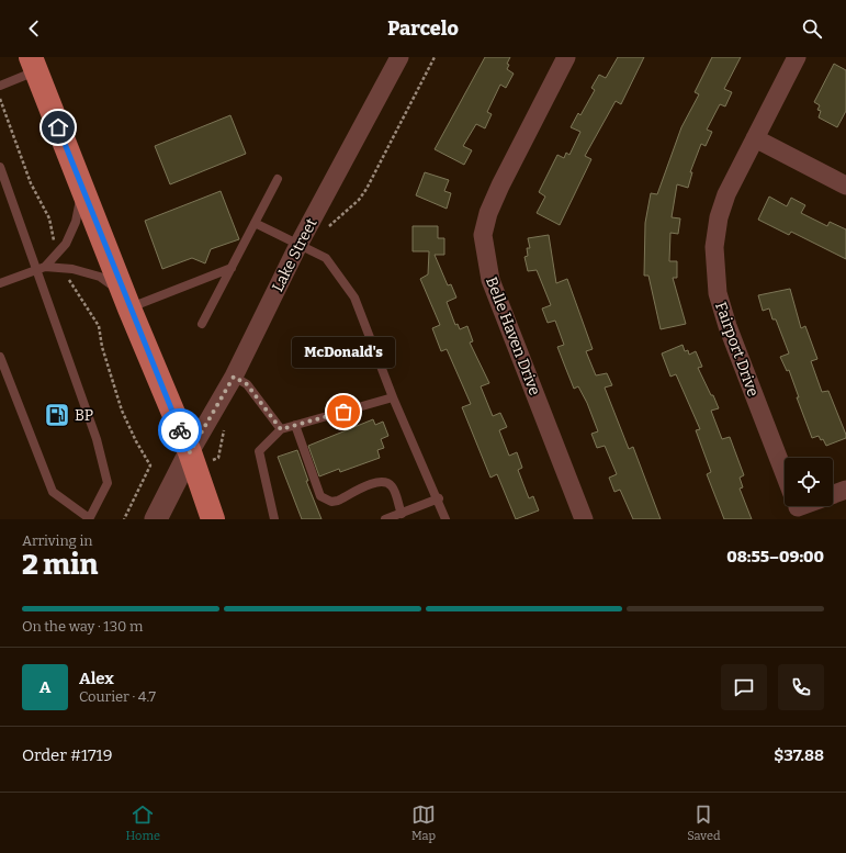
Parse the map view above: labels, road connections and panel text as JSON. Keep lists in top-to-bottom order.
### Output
{
  "streets": {
    "street": ["Lake Street", "Belle Haven Drive", "Fairport Drive"]
  },
  "places": {
    "other": ["McDonald's"],
    "fuel station": ["BP"]
  },
  "page": {
    "header": "Parcelo",
    "bubble": "McDonald's",
    "heading": ["2 min", "Arriving in", "08:55–09:00"],
    "panel": [
      "Alex",
      "Courier · 4.7",
      "Order #1719",
      "$37.88"
    ],
    "bar": "On the way · 130 m",
    "round": "A",
    "tabs": ["Home", "Map", "Saved"]
  }
}
